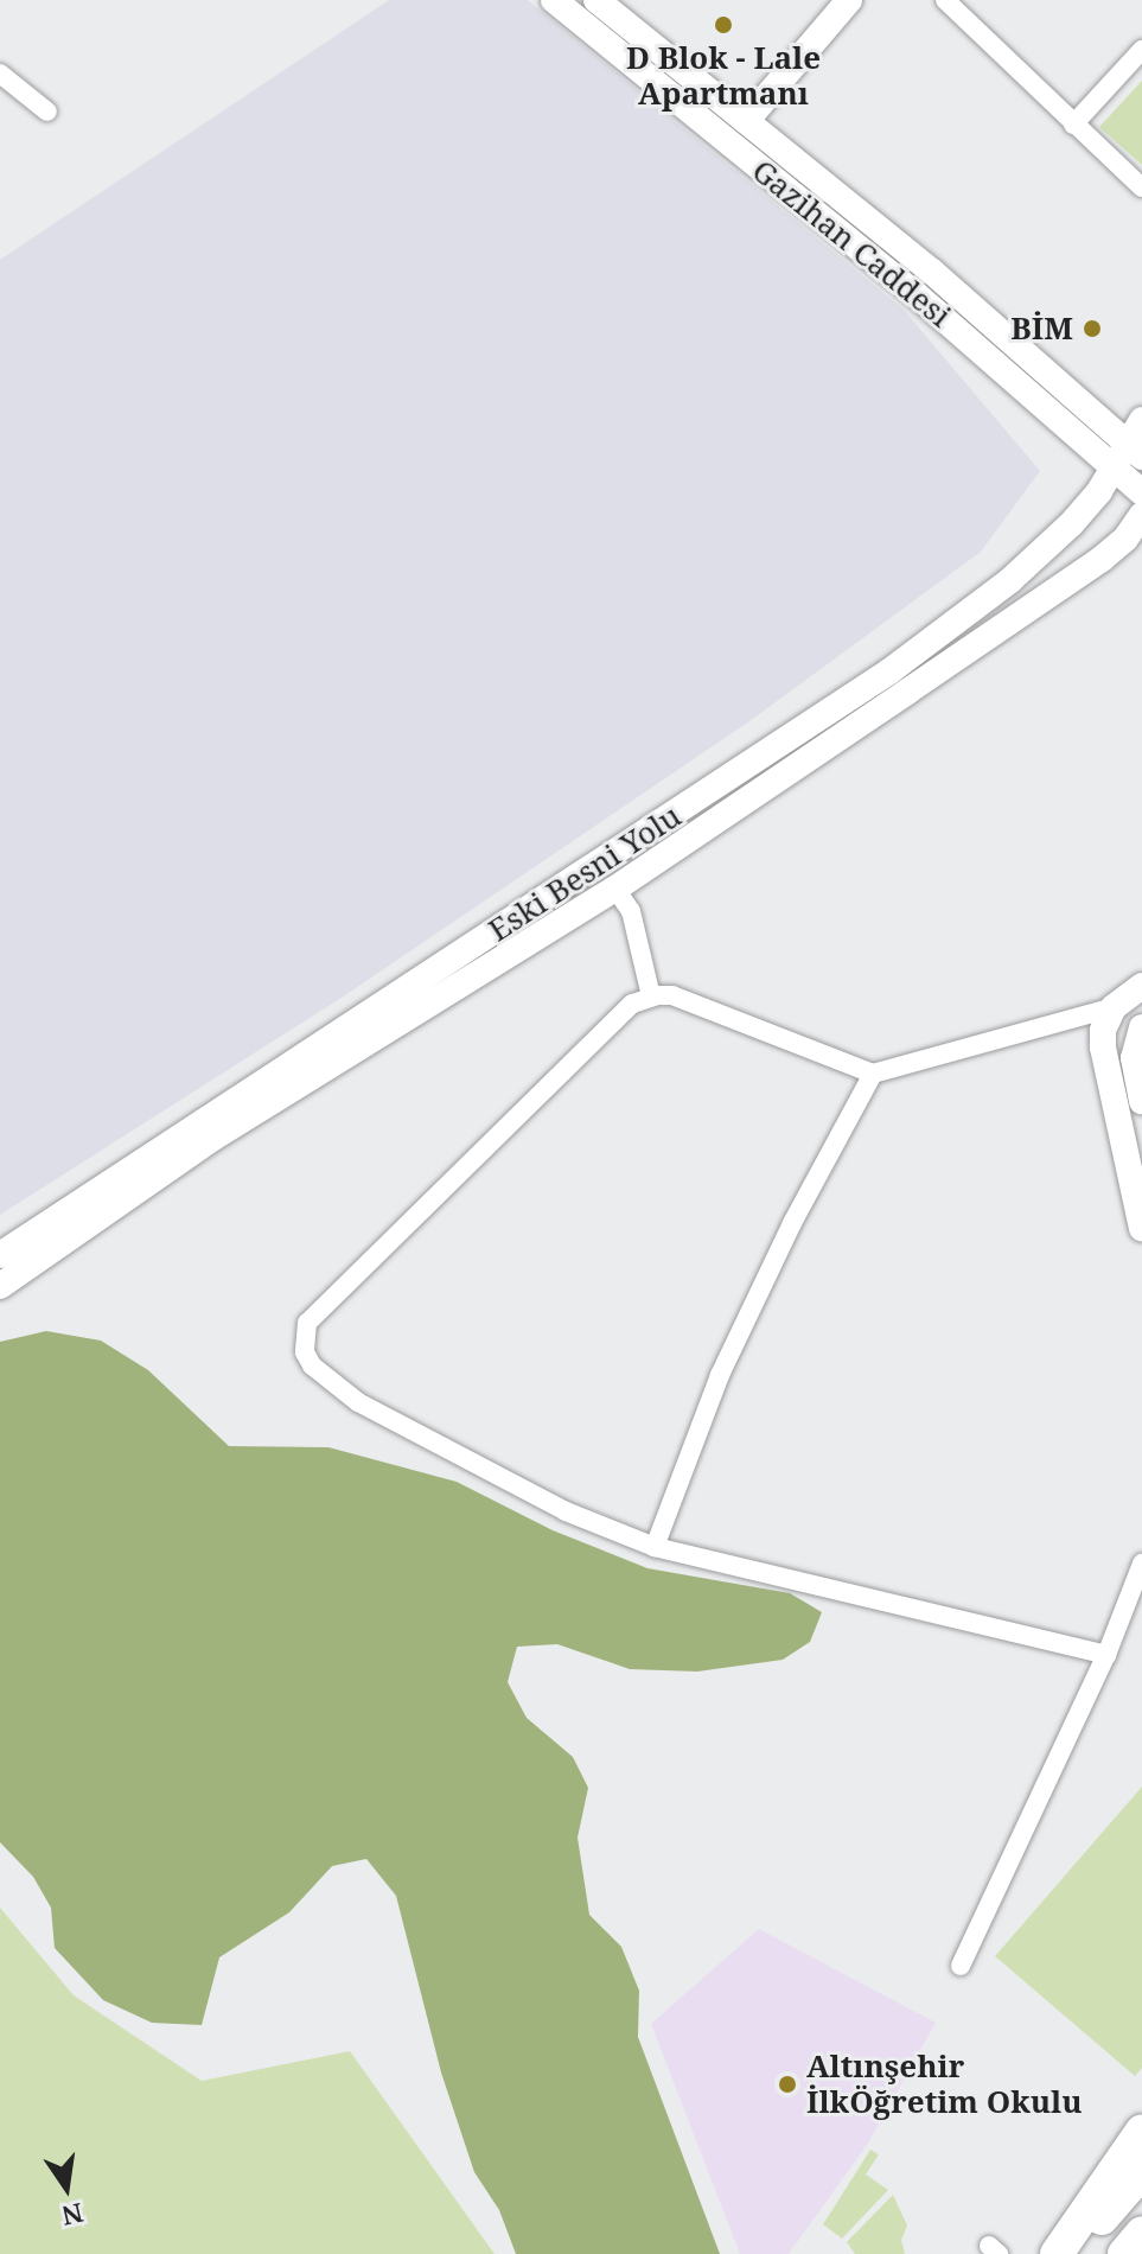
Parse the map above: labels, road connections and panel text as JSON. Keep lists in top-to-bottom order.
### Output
{
  "streets": {
    "main road": ["Gazihan Caddesi", "Eski Besni Yolu"]
  },
  "crossings": [
    ["Gazihan Caddesi", "Eski Besni Yolu"]
  ],
  "places": ["D Blok - Lale Apartmanı", "BİM", "Altınşehir İlkÖğretim Okulu"],
  "north": "bottom"
}
